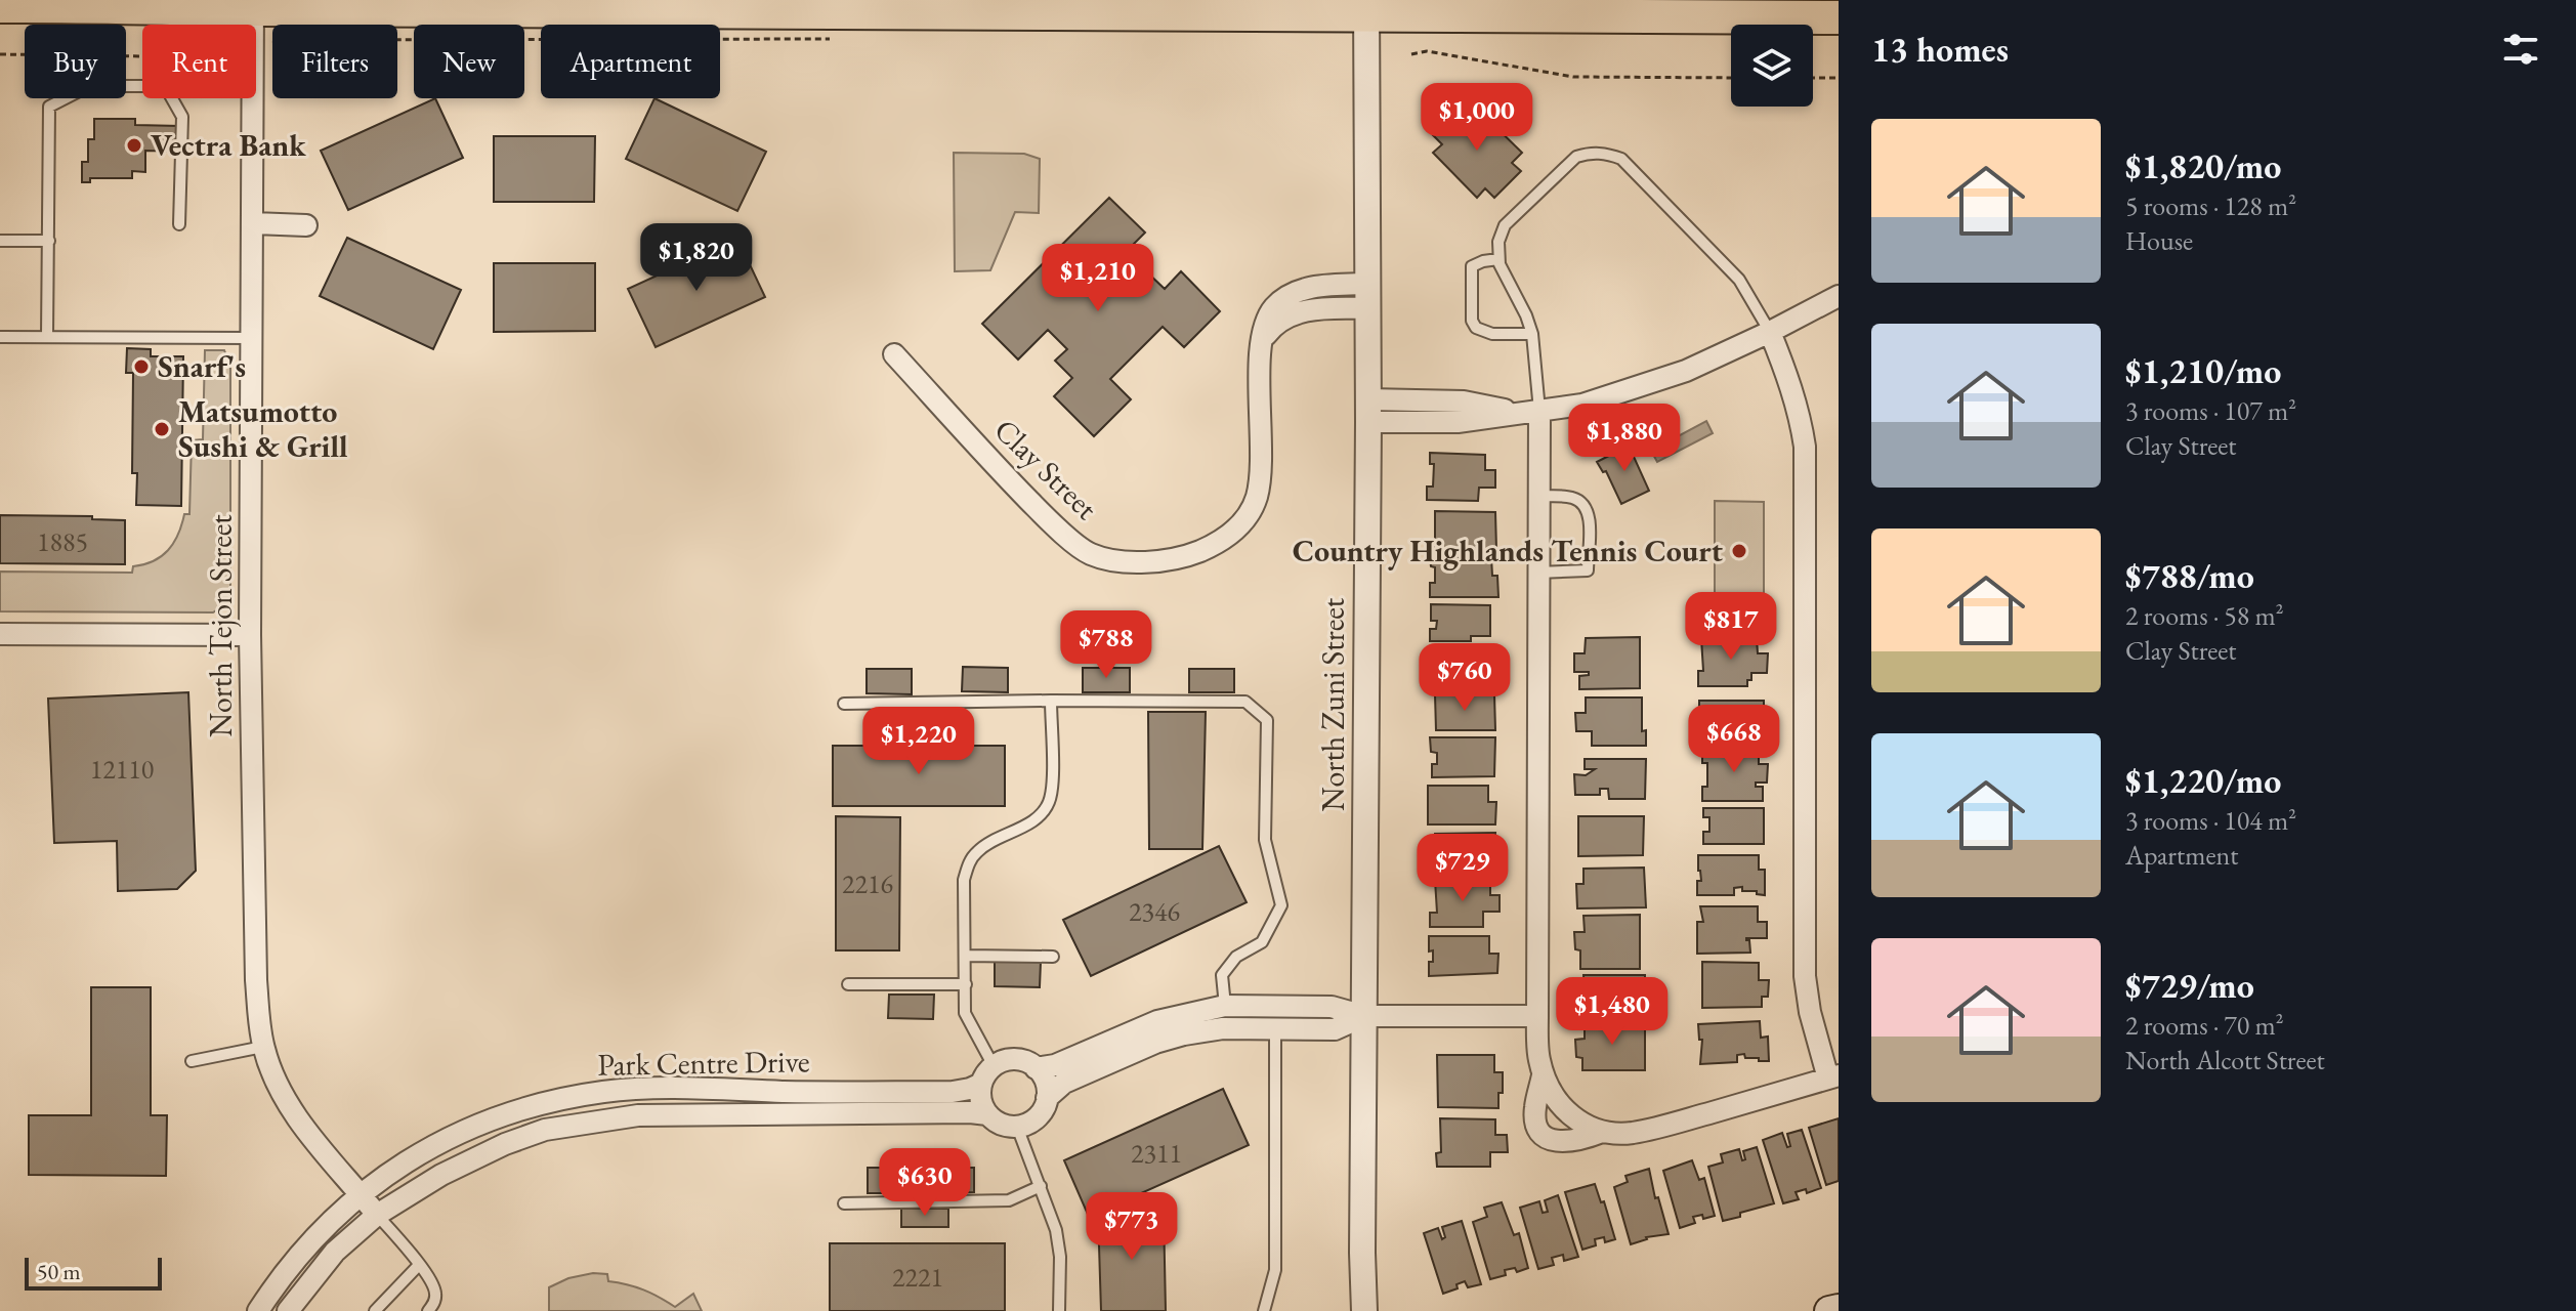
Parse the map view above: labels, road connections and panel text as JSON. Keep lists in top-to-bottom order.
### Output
{
  "streets": {
    "street": [
      "Clay Street",
      "North Tejon Street",
      "North Zuni Street",
      "Park Centre Drive"
    ]
  },
  "crossings": [
    ["Clay Street", "North Zuni Street"],
    ["North Tejon Street", "Park Centre Drive"]
  ],
  "places": [
    "Vectra Bank",
    "Snarf's",
    "Matsumotto Sushi & Grill",
    "Country Highlands Tennis Court"
  ],
  "house_numbers": [
    "1885",
    "12110",
    "2216",
    "2346",
    "2311",
    "2221"
  ],
  "scale_bar": "50 m",
  "page": {
    "heading": "13 homes",
    "chip": [
      "Buy",
      "Rent",
      "Filters",
      "New",
      "Apartment"
    ],
    "price": [
      "$1,000",
      "$1,820",
      "$1,210",
      "$1,880",
      "$817",
      "$788",
      "$760",
      "$668",
      "$1,220",
      "$729",
      "$1,480",
      "$630",
      "$773"
    ],
    "list": [
      {
        "name": "$1,820/mo",
        "note": "5 rooms · 128 m² · House"
      },
      {
        "name": "$1,210/mo",
        "note": "3 rooms · 107 m² · Clay Street"
      },
      {
        "name": "$788/mo",
        "note": "2 rooms · 58 m² · Clay Street"
      },
      {
        "name": "$1,220/mo",
        "note": "3 rooms · 104 m² · Apartment"
      },
      {
        "name": "$729/mo",
        "note": "2 rooms · 70 m² · North Alcott Street"
      }
    ],
    "scale": "50 m"
  }
}
